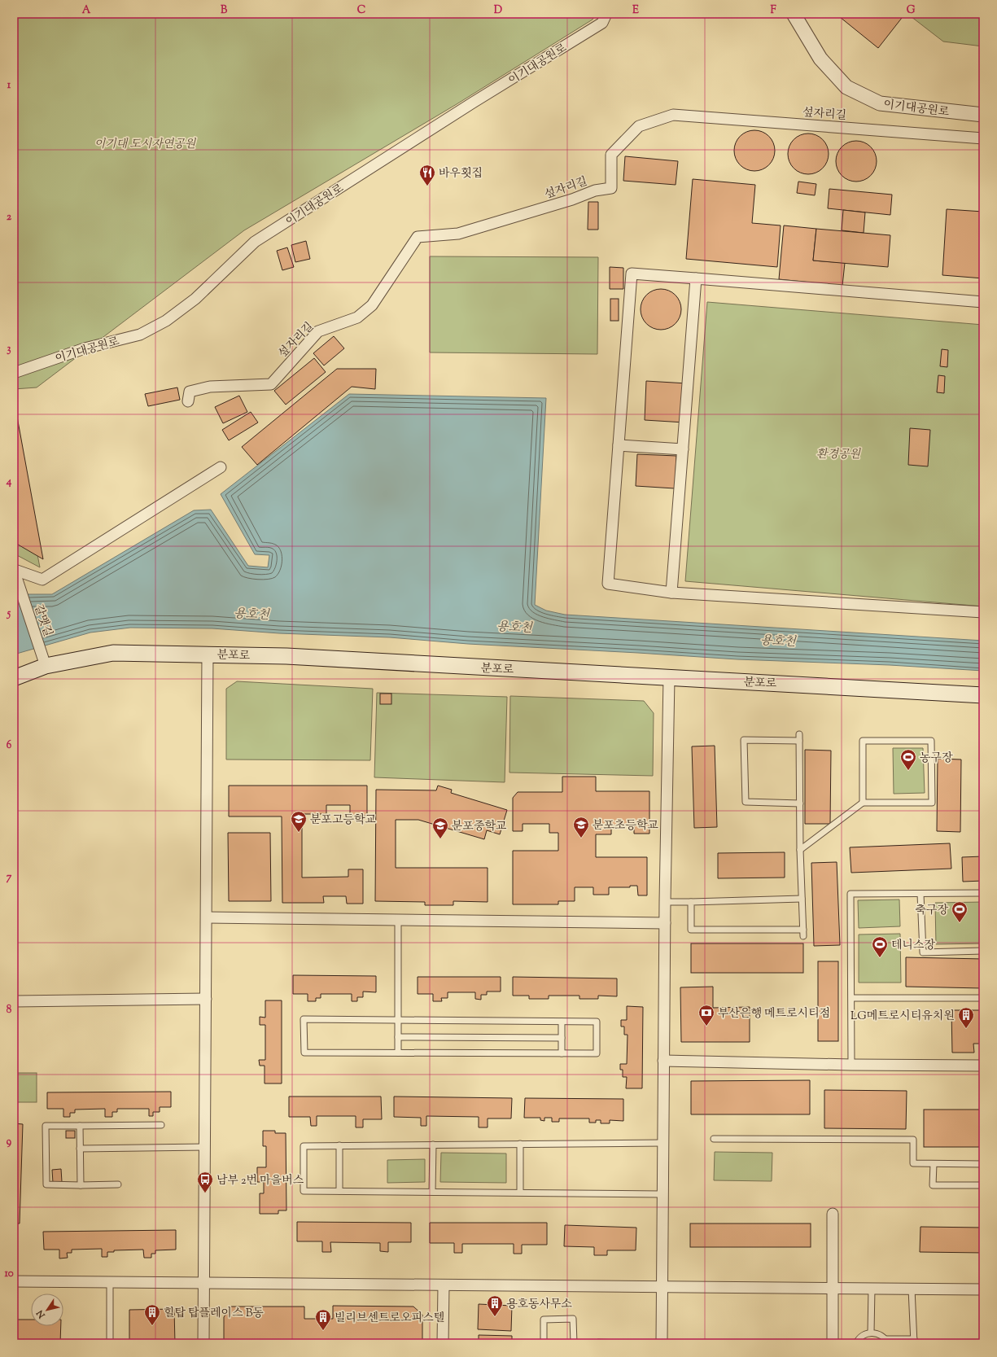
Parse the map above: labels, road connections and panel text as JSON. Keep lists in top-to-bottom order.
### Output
{
  "streets": {
    "main road": ["분포로"],
    "street": ["이기대공원로", "섶자리길", "갈맷길"]
  },
  "crossings": [
    ["갈맷길", "분포로"]
  ],
  "water": ["용호천"],
  "parks": ["이기대 도시자연공원", "환경공원"],
  "places": {
    "restaurant": ["바우횟집"],
    "sports": ["농구장", "축구장", "테니스장"],
    "school or university": ["분포고등학교", "분포초등학교", "분포중학교"],
    "bank": ["부산은행 메트로시티점"],
    "building": [
      "LG메트로시티유치원",
      "용호동사무소",
      "힐탑 탑플레이스 B동",
      "빌리브센트로오피스텔"
    ],
    "bus stop": ["남부 2번 마을버스"]
  },
  "north": "bottom left",
  "grid": {
    "columns": [
      "A",
      "B",
      "C",
      "D",
      "E",
      "F",
      "G"
    ],
    "rows": [
      "1",
      "2",
      "3",
      "4",
      "5",
      "6",
      "7",
      "8",
      "9",
      "10"
    ]
  }
}
